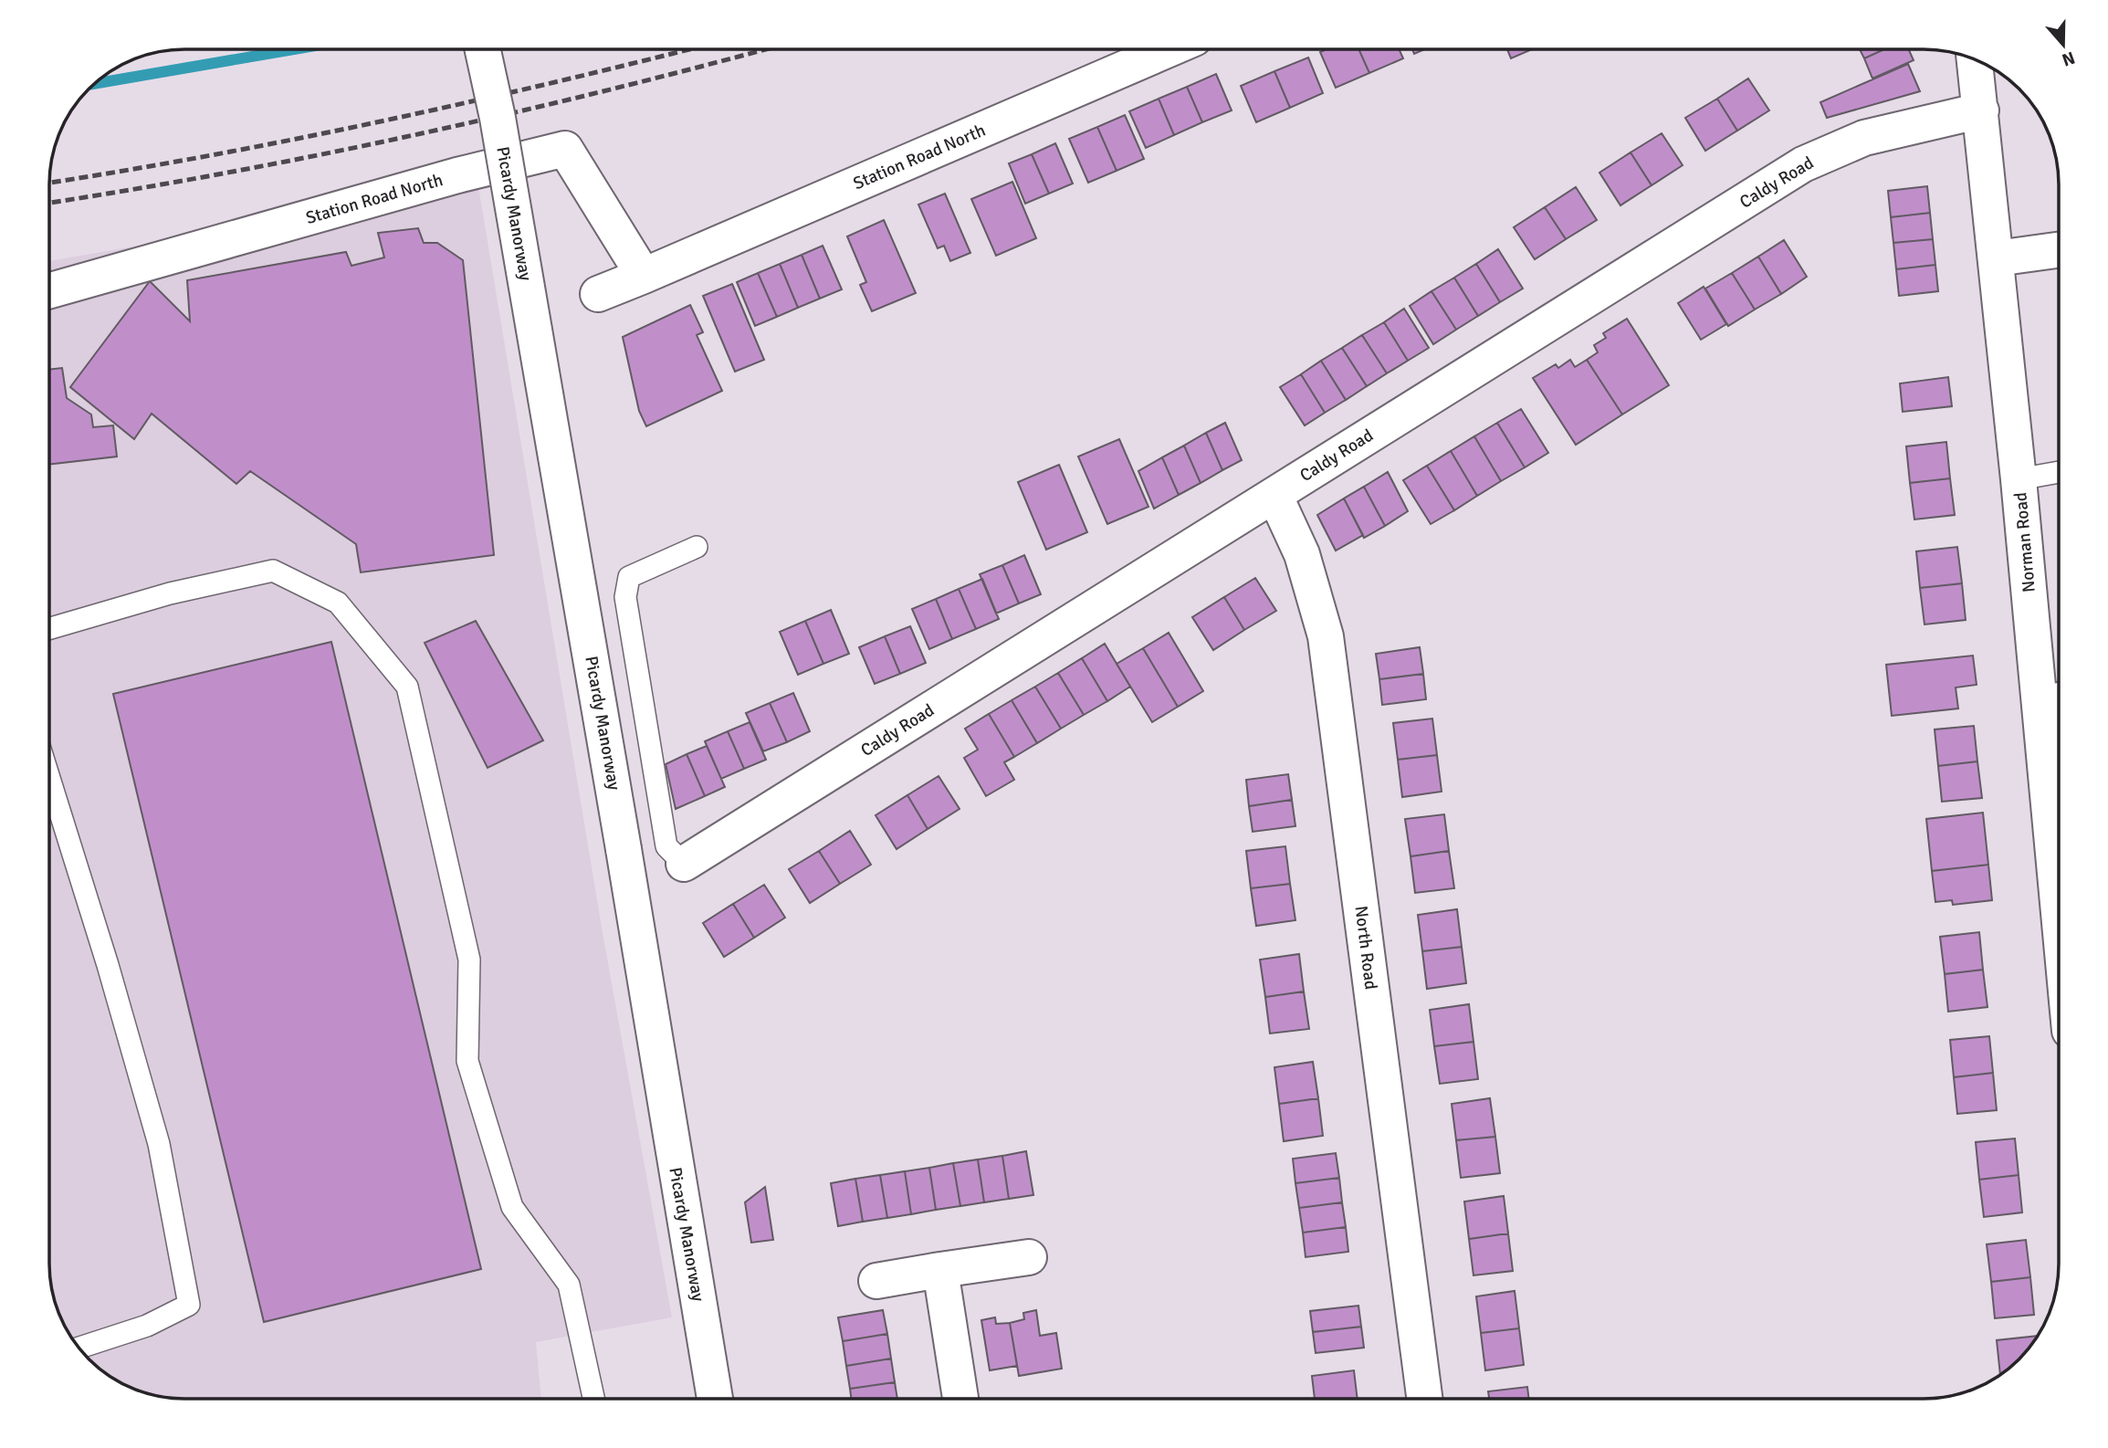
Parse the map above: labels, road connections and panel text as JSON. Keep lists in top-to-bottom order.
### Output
{
  "streets": {
    "street": [
      "Station Road North",
      "Caldy Road",
      "Picardy Manorway",
      "Norman Road",
      "North Road"
    ]
  },
  "crossings": [
    ["Caldy Road", "Norman Road"],
    ["Caldy Road", "North Road"]
  ],
  "north": "bottom"
}
